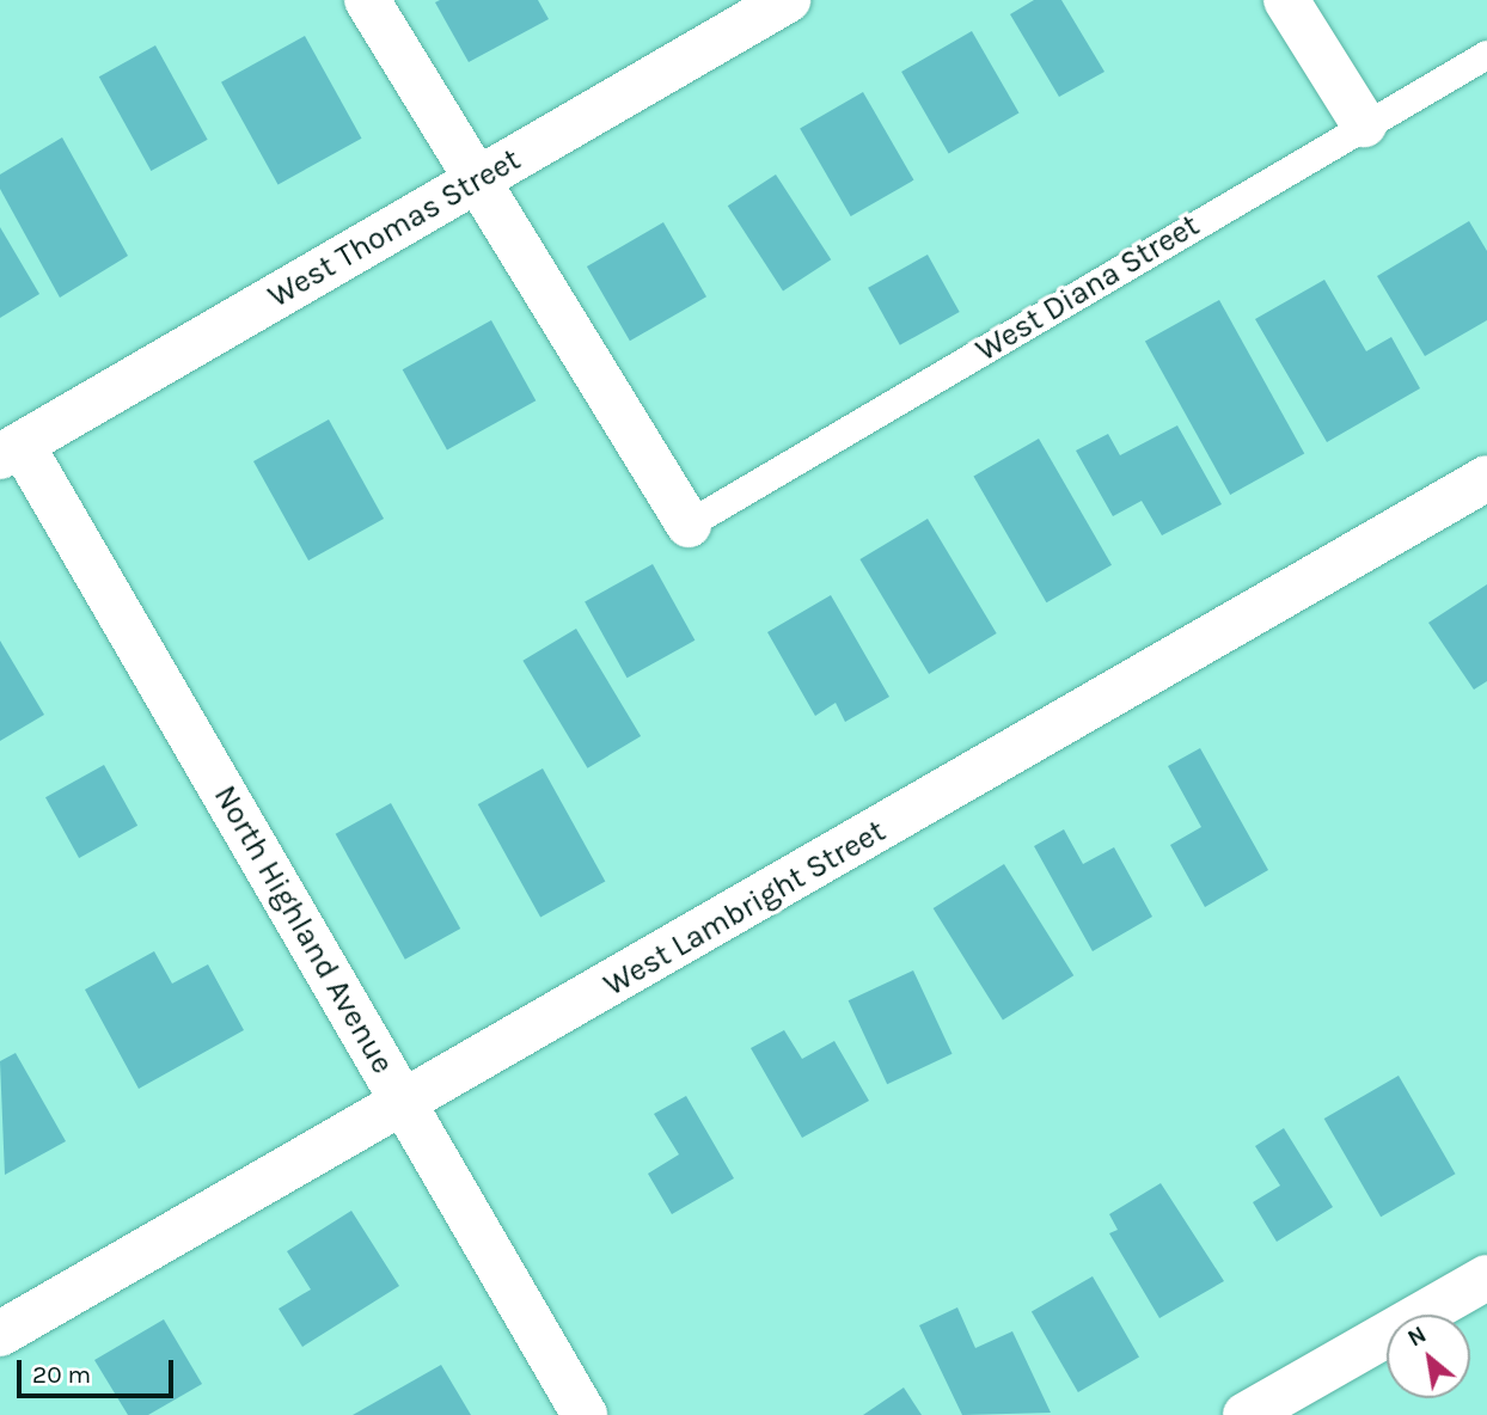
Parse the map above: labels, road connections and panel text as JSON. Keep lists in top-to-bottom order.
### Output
{
  "streets": {
    "street": ["West Thomas Street", "West Lambright Street", "North Highland Avenue"],
    "lane": ["West Diana Street"]
  },
  "crossings": [
    ["West Thomas Street", "North Highland Avenue"],
    ["West Lambright Street", "North Highland Avenue"]
  ],
  "scale_bar": "20 m",
  "north": "top left"
}
